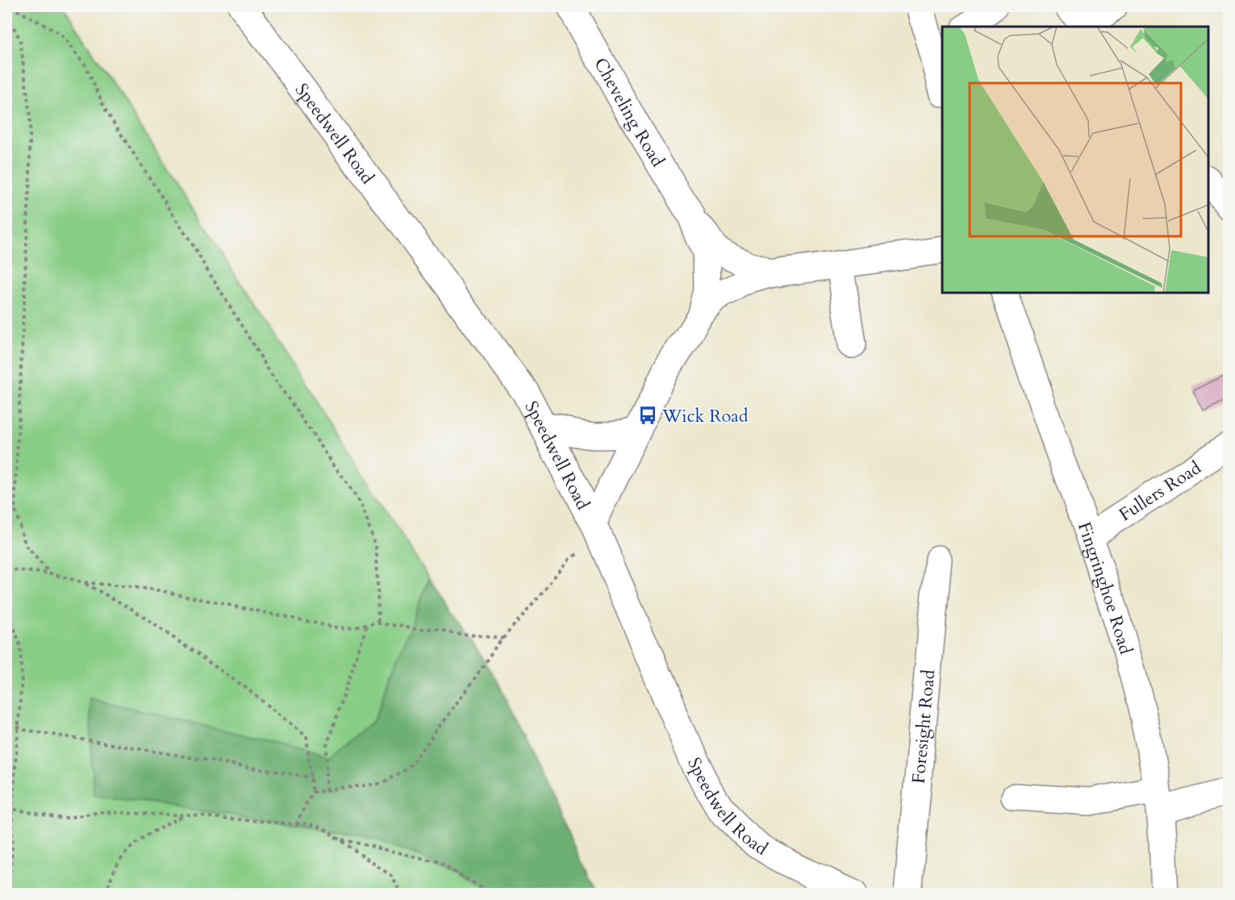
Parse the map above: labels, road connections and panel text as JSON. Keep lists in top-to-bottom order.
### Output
{
  "streets": {
    "street": [
      "Cheveling Road",
      "Speedwell Road",
      "Fullers Road",
      "Fingringhoe Road",
      "Foresight Road"
    ]
  },
  "crossings": [
    ["Fullers Road", "Fingringhoe Road"]
  ],
  "places": {
    "bus stop": ["Wick Road"]
  }
}
